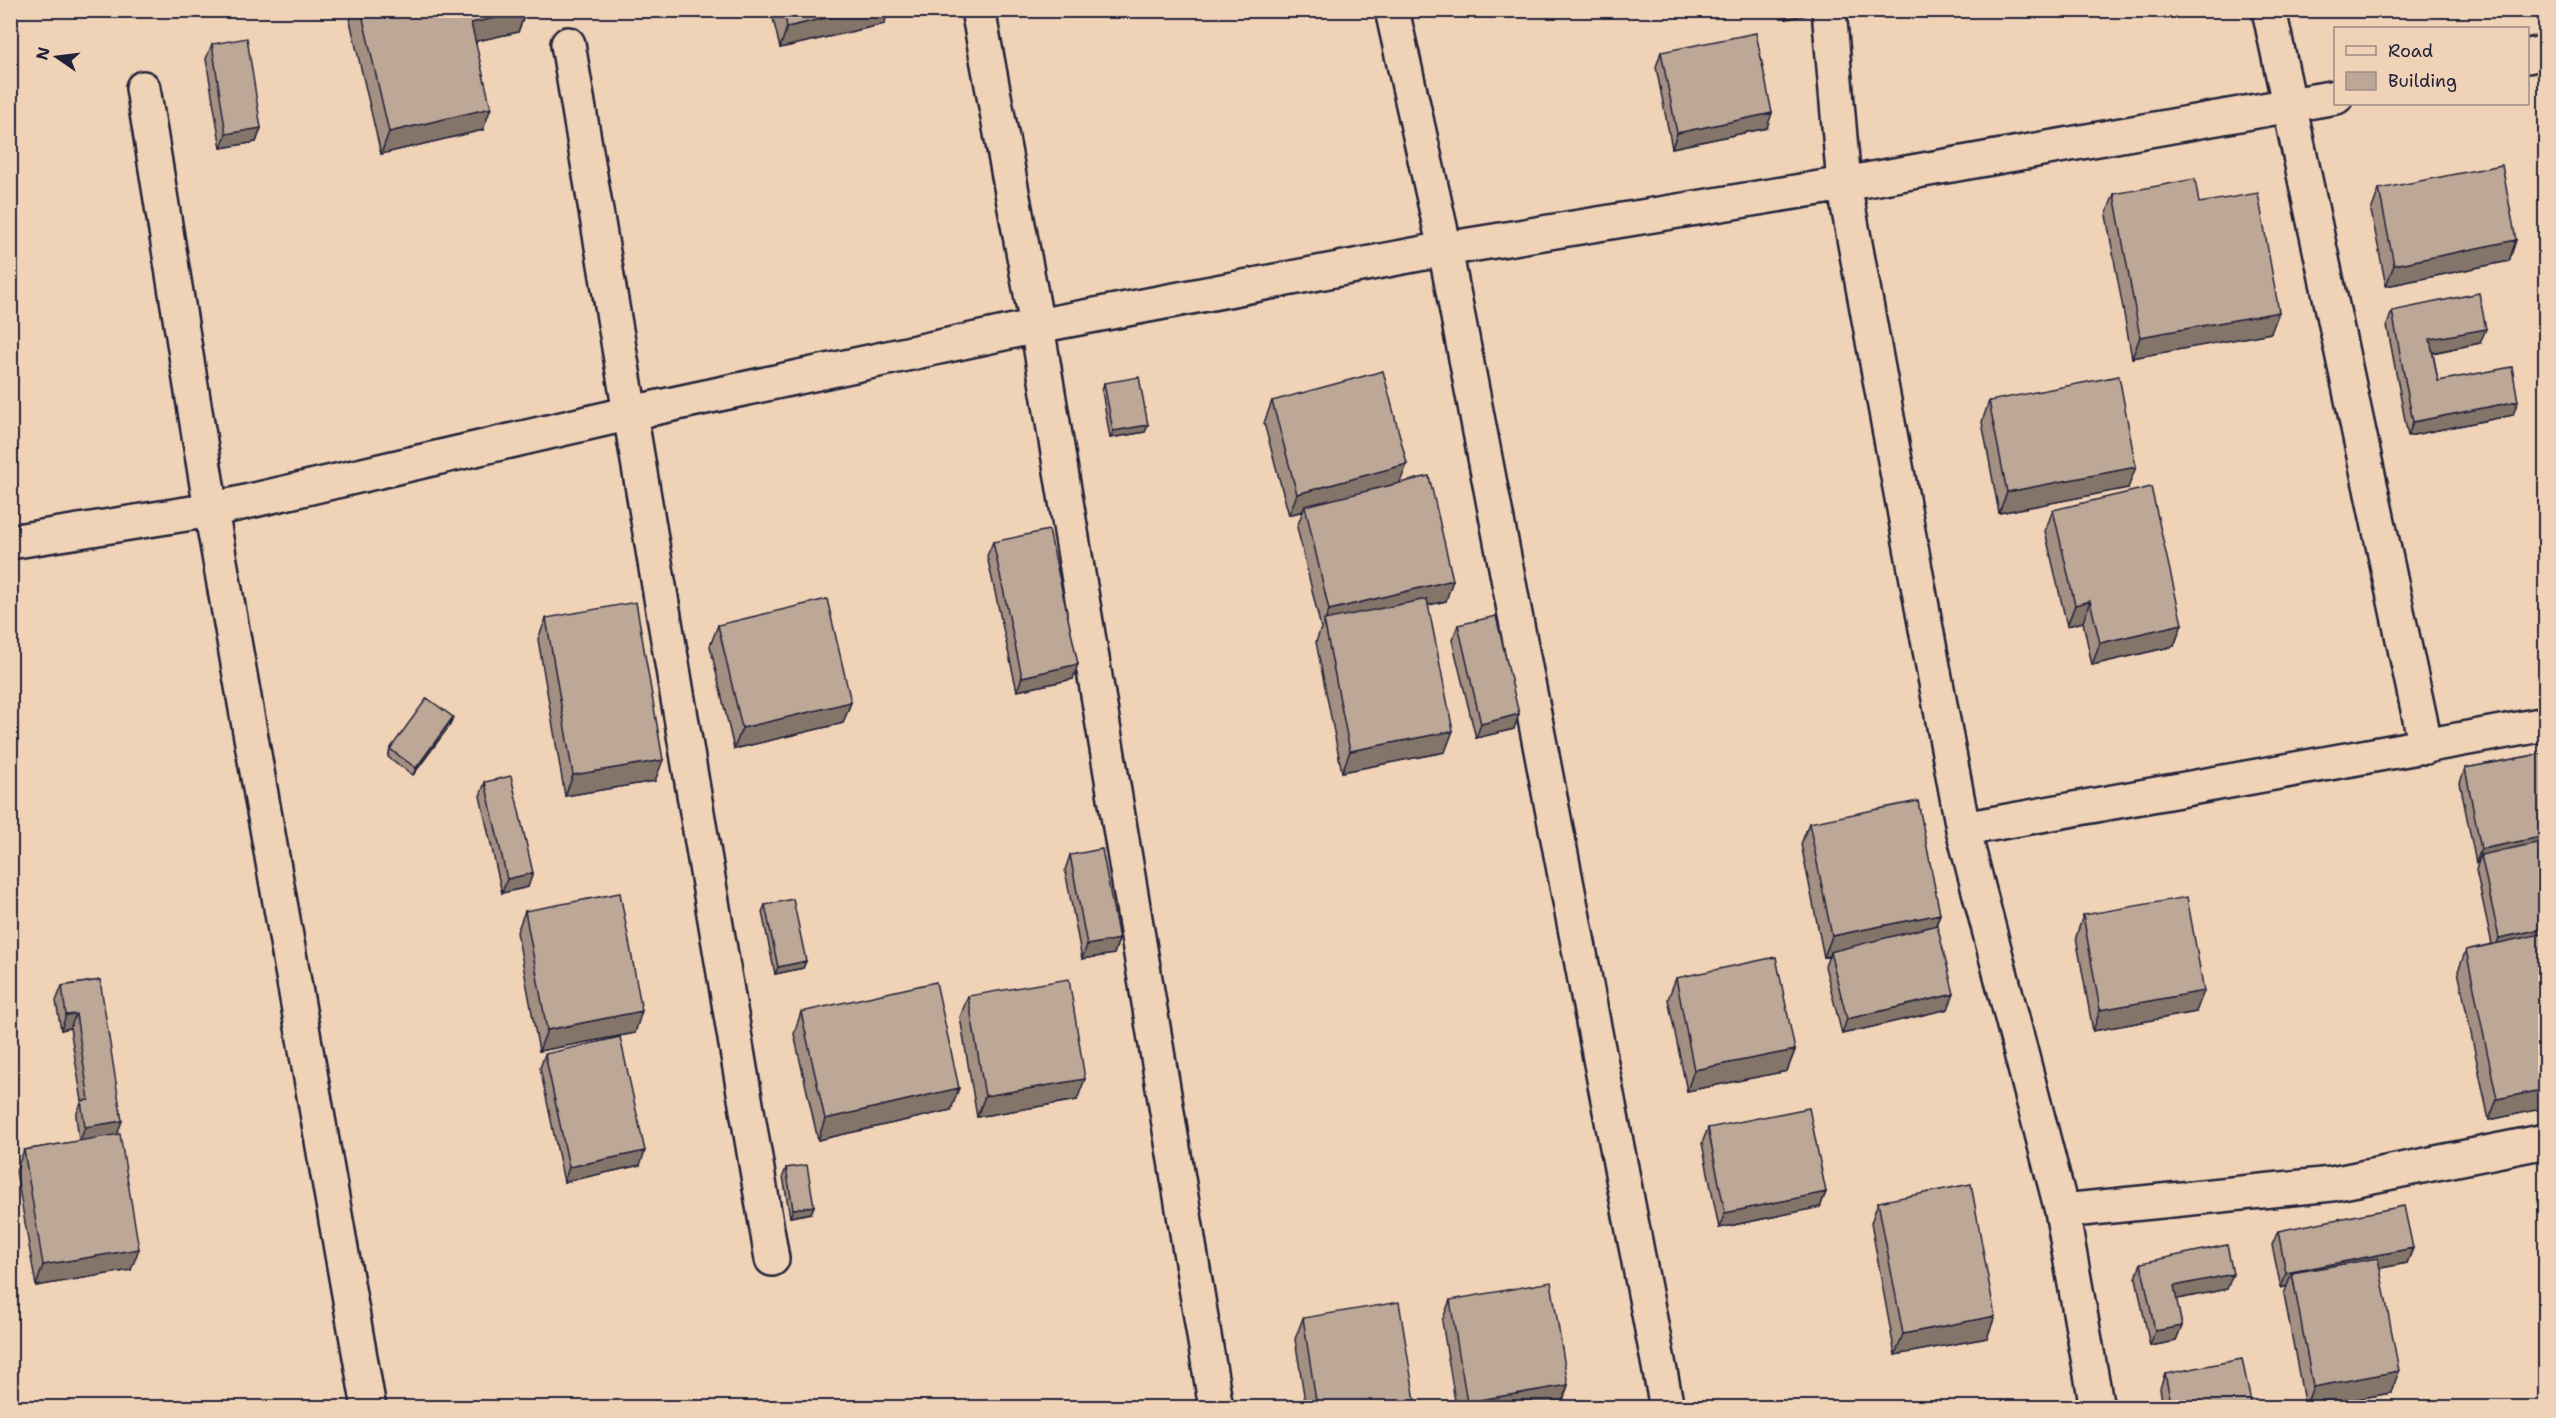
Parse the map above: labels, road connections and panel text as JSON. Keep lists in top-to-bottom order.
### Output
{
  "legend": ["Road", "Building"],
  "north": "left"
}
